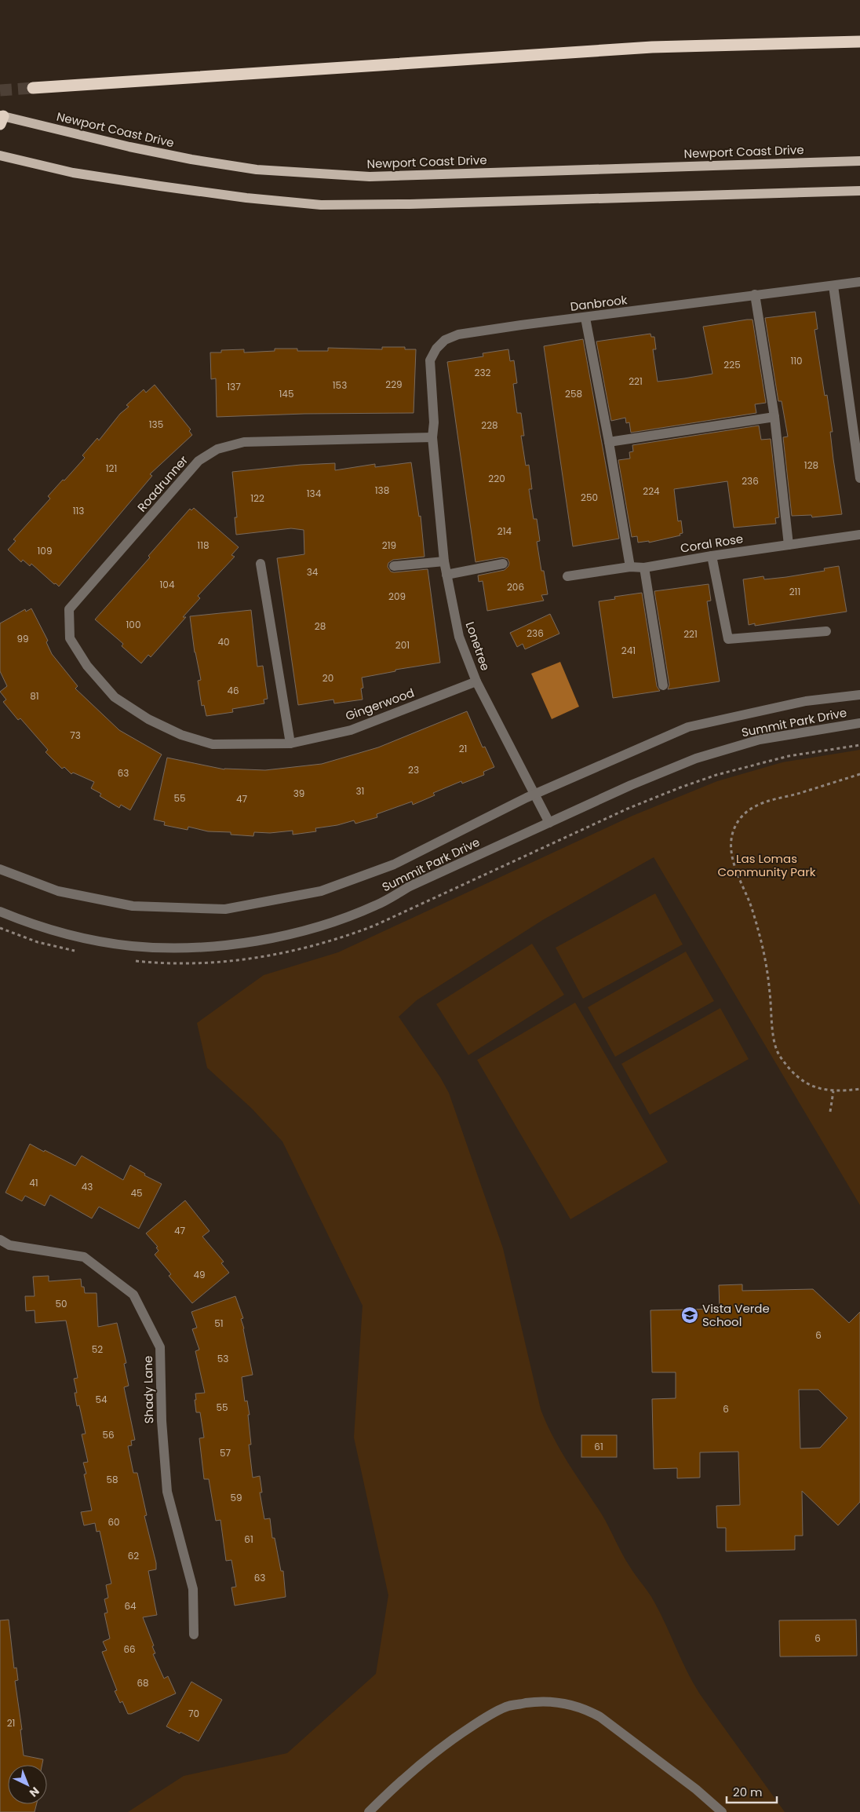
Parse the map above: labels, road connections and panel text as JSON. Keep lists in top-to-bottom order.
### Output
{
  "streets": {
    "main road": ["Newport Coast Drive"],
    "street": [
      "Danbrook",
      "Roadrunner",
      "Coral Rose",
      "Lonetree",
      "Gingerwood",
      "Summit Park Drive",
      "Shady Lane"
    ]
  },
  "crossings": [
    ["Danbrook", "Roadrunner"],
    ["Danbrook", "Lonetree"],
    ["Roadrunner", "Lonetree"],
    ["Roadrunner", "Gingerwood"],
    ["Lonetree", "Gingerwood"],
    ["Lonetree", "Summit Park Drive"]
  ],
  "parks": ["Las Lomas Community Park"],
  "places": {
    "school or university": ["Vista Verde School"]
  },
  "house_numbers": [
    "110",
    "225",
    "232",
    "221",
    "229",
    "153",
    "137",
    "145",
    "258",
    "135",
    "228",
    "128",
    "121",
    "220",
    "236",
    "138",
    "224",
    "134",
    "250",
    "122",
    "113",
    "214",
    "118",
    "219",
    "109",
    "34",
    "104",
    "206",
    "211",
    "209",
    "100",
    "28",
    "236",
    "221",
    "99",
    "40",
    "201",
    "241",
    "20",
    "46",
    "81",
    "73",
    "21",
    "23",
    "63",
    "31",
    "39",
    "55",
    "47",
    "41",
    "43",
    "45",
    "47",
    "49",
    "50",
    "51",
    "6",
    "52",
    "53",
    "54",
    "55",
    "6",
    "56",
    "61",
    "57",
    "58",
    "59",
    "60",
    "61",
    "62",
    "63",
    "64",
    "6",
    "66",
    "68",
    "70",
    "21"
  ],
  "scale_bar": "20 m",
  "north": "bottom right"
}
